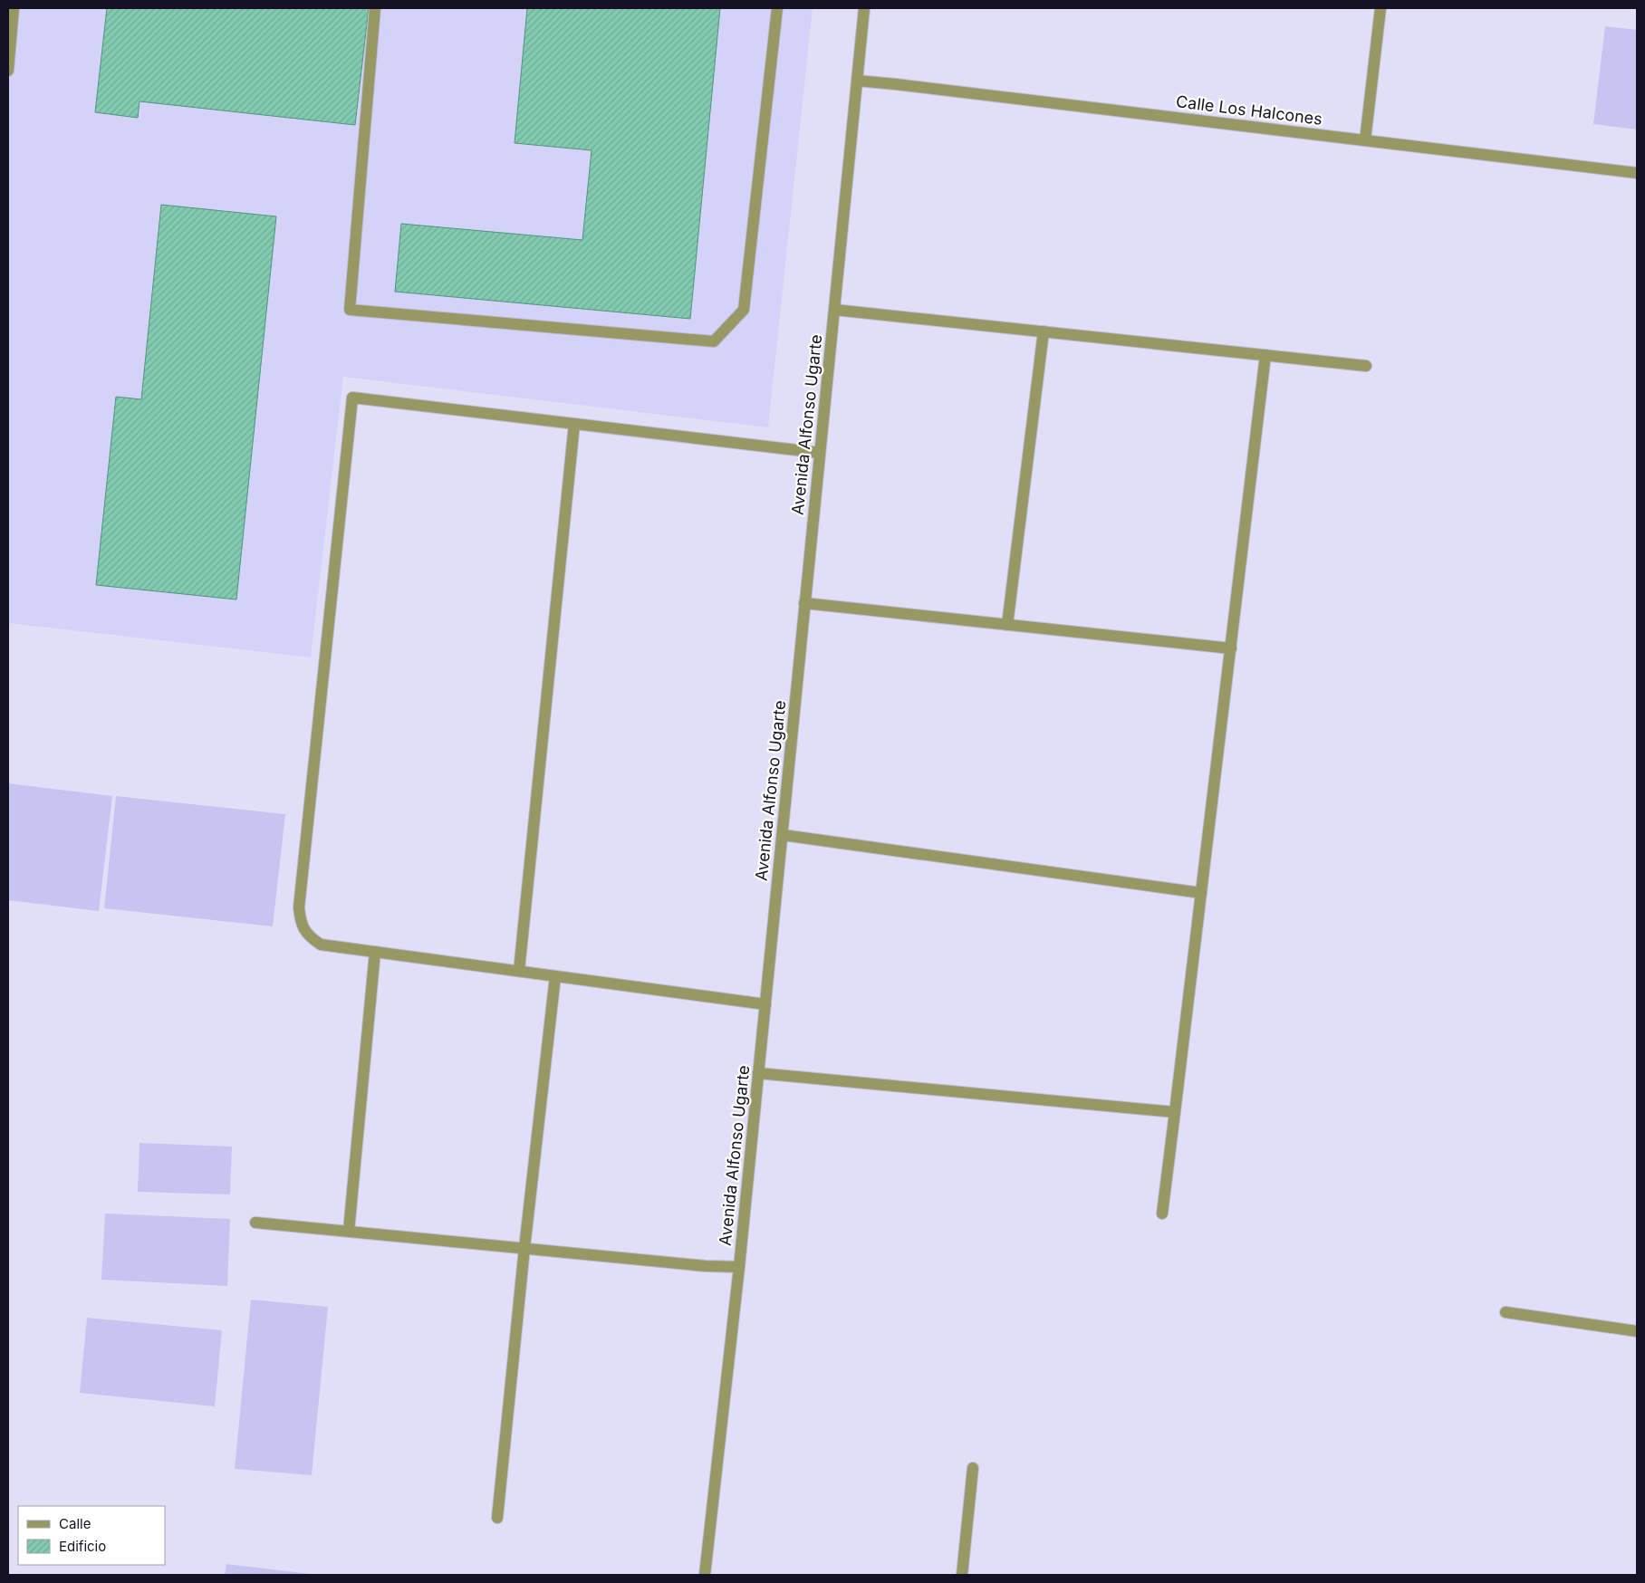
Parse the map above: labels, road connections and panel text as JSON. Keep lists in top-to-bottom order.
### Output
{
  "streets": {
    "street": ["Calle Los Halcones", "Avenida Alfonso Ugarte"]
  },
  "crossings": [
    ["Calle Los Halcones", "Avenida Alfonso Ugarte"]
  ],
  "legend": ["Calle", "Edificio"]
}
